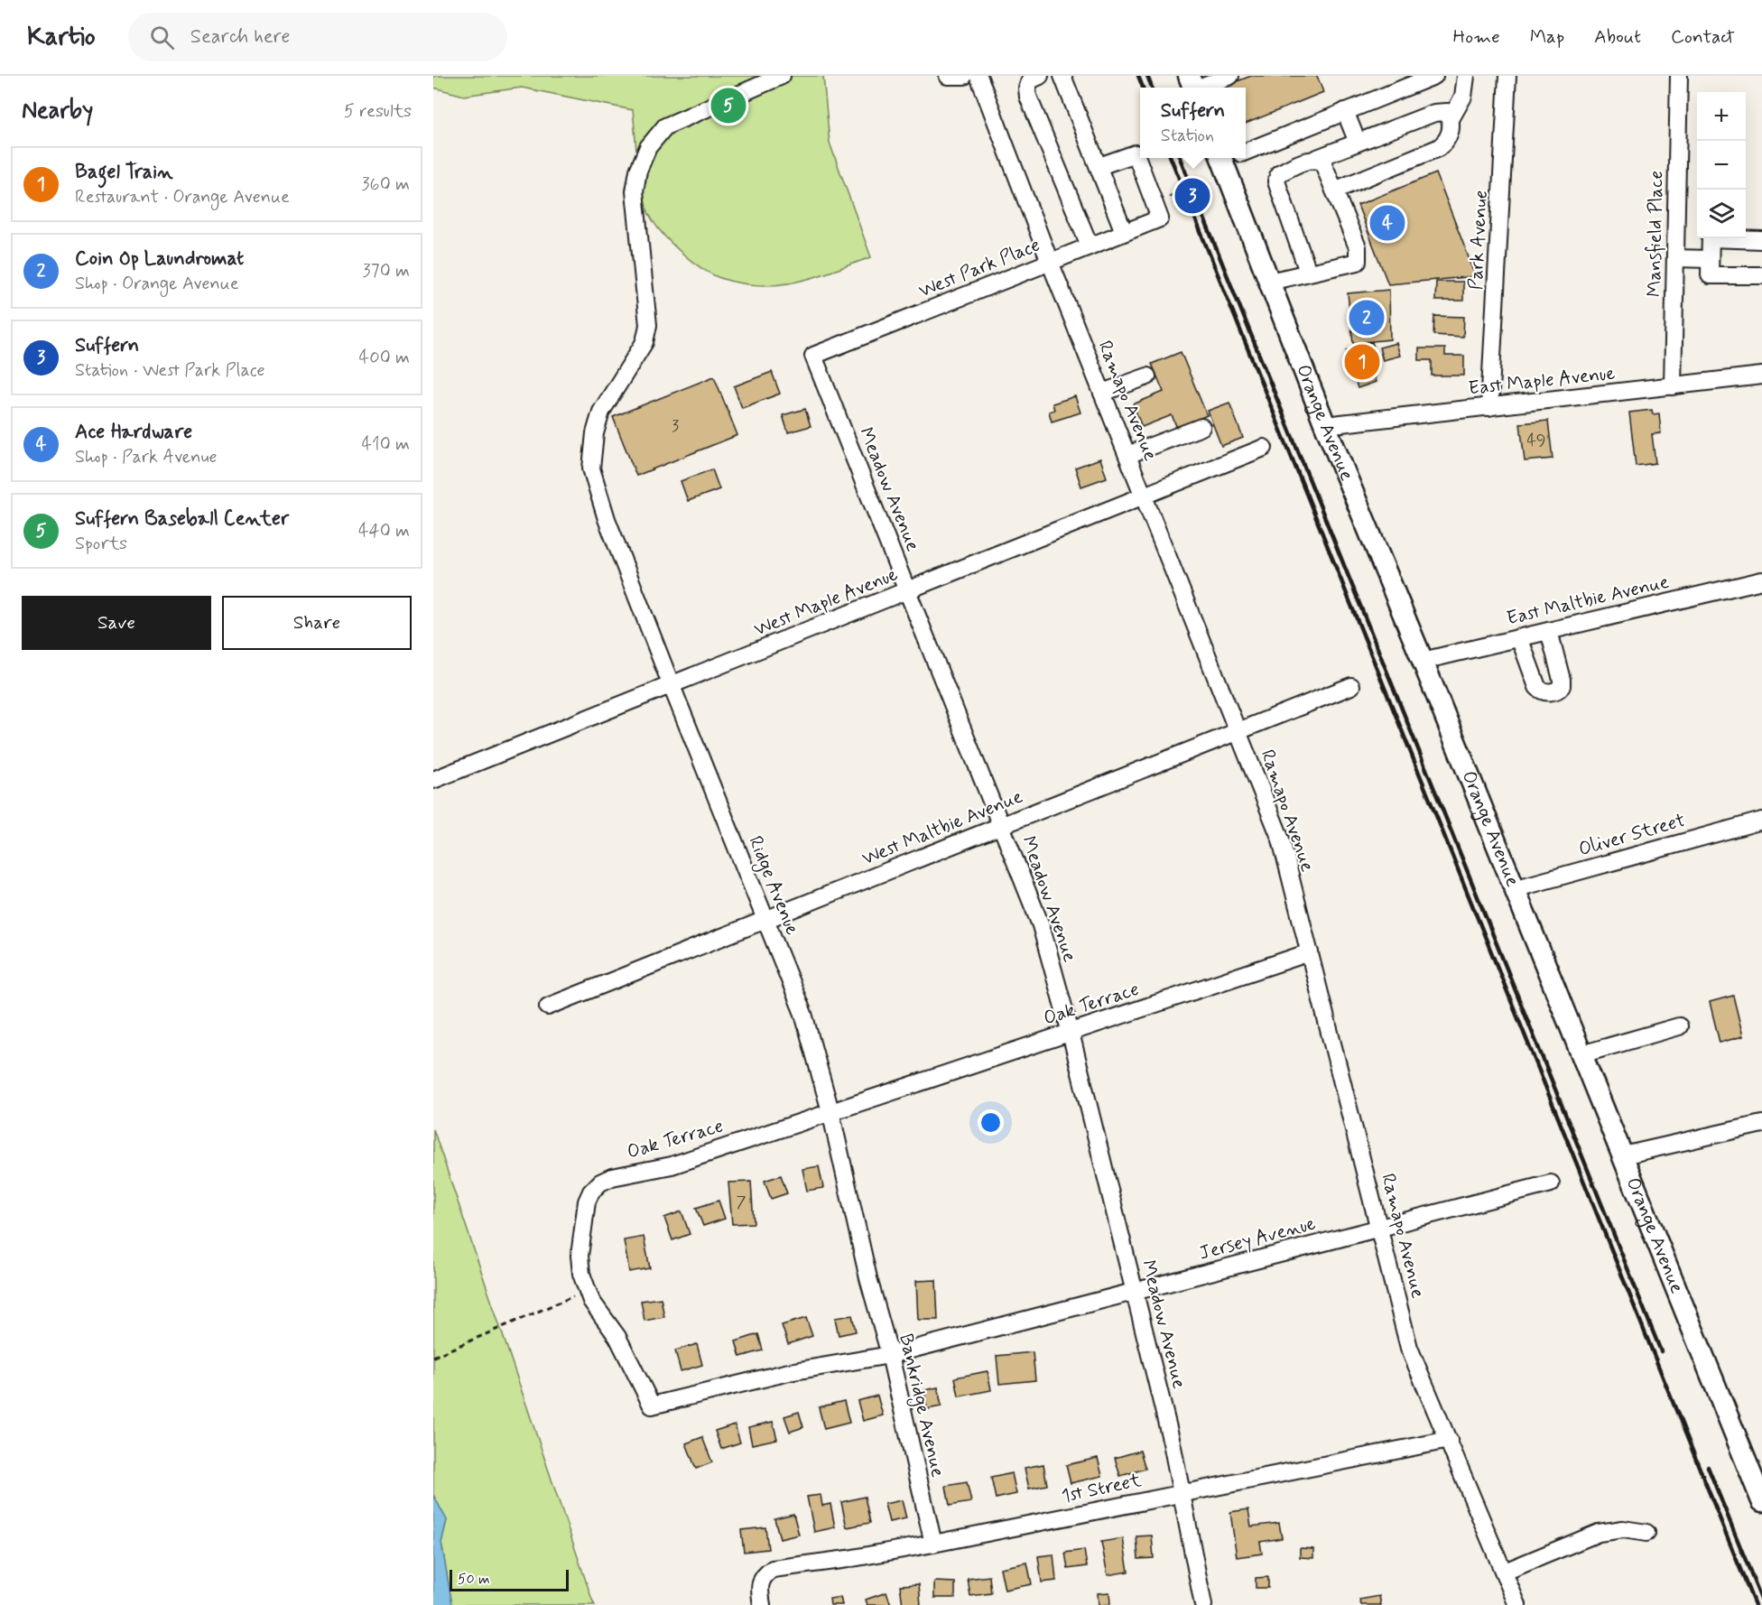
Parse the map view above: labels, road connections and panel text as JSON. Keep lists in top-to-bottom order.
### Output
{
  "streets": {
    "main road": ["Orange Avenue"],
    "street": [
      "Mansfield Place",
      "Park Avenue",
      "West Park Place",
      "East Maple Avenue",
      "Ramapo Avenue",
      "Meadow Avenue",
      "East Maltbie Avenue",
      "West Maple Avenue",
      "West Maltbie Avenue",
      "Oliver Street",
      "Ridge Avenue",
      "Oak Terrace",
      "Jersey Avenue",
      "Bankridge Avenue",
      "1st Street"
    ]
  },
  "crossings": [
    ["Mansfield Place", "East Maple Avenue"],
    ["Park Avenue", "East Maple Avenue"],
    ["West Park Place", "Ramapo Avenue"],
    ["West Park Place", "Meadow Avenue"],
    ["East Maple Avenue", "Orange Avenue"],
    ["Ramapo Avenue", "West Maple Avenue"],
    ["Ramapo Avenue", "West Maltbie Avenue"],
    ["Ramapo Avenue", "Oak Terrace"],
    ["Ramapo Avenue", "Jersey Avenue"],
    ["Ramapo Avenue", "1st Street"],
    ["Orange Avenue", "East Maltbie Avenue"],
    ["Orange Avenue", "Oliver Street"],
    ["Meadow Avenue", "West Maple Avenue"],
    ["Meadow Avenue", "West Maltbie Avenue"],
    ["Meadow Avenue", "Oak Terrace"],
    ["Meadow Avenue", "Jersey Avenue"],
    ["Meadow Avenue", "1st Street"],
    ["West Maple Avenue", "Ridge Avenue"],
    ["West Maltbie Avenue", "Ridge Avenue"],
    ["Ridge Avenue", "Oak Terrace"],
    ["Ridge Avenue", "Bankridge Avenue"],
    ["Oak Terrace", "Jersey Avenue"],
    ["Oak Terrace", "Bankridge Avenue"],
    ["Bankridge Avenue", "1st Street"]
  ],
  "house_numbers": ["3", "49", "7"],
  "scale_bar": "50 m",
  "page": {
    "header": "Kartio",
    "search": "Search here",
    "nav": [
      "Home",
      "Map",
      "About",
      "Contact"
    ],
    "heading": ["Nearby", "5 results"],
    "pins": [
      "5",
      "3",
      "4",
      "2",
      "1"
    ],
    "popup": ["Suffern", "Station"],
    "map_buttons": ["+", "−"],
    "list": [
      {
        "mark": "1",
        "name": "Bagel Train",
        "note": "Restaurant · Orange Avenue",
        "value": "360 m"
      },
      {
        "mark": "2",
        "name": "Coin Op Laundromat",
        "note": "Shop · Orange Avenue",
        "value": "370 m"
      },
      {
        "mark": "3",
        "name": "Suffern",
        "note": "Station · West Park Place",
        "value": "400 m"
      },
      {
        "mark": "4",
        "name": "Ace Hardware",
        "note": "Shop · Park Avenue",
        "value": "410 m"
      },
      {
        "mark": "5",
        "name": "Suffern Baseball Center",
        "note": "Sports",
        "value": "440 m"
      }
    ],
    "buttons": ["Save", "Share"],
    "scale": "50 m"
  }
}
